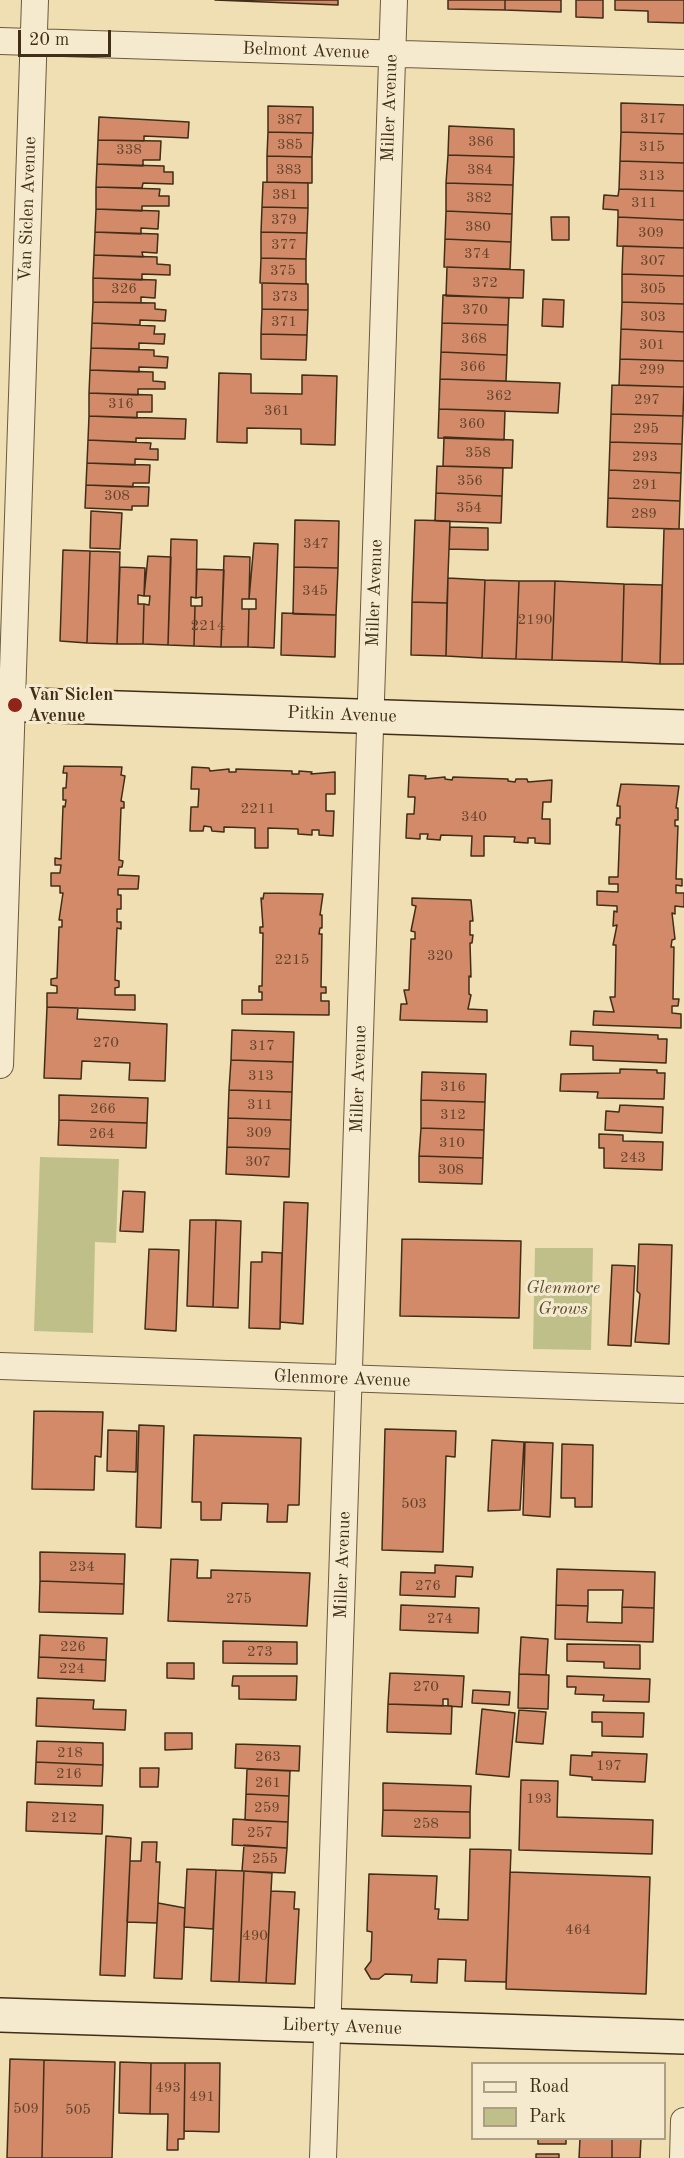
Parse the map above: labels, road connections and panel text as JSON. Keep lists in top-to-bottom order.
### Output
{
  "streets": {
    "street": [
      "Belmont Avenue",
      "Miller Avenue",
      "Van Siclen Avenue",
      "Pitkin Avenue",
      "Glenmore Avenue",
      "Liberty Avenue"
    ]
  },
  "crossings": [
    ["Belmont Avenue", "Miller Avenue"],
    ["Belmont Avenue", "Van Siclen Avenue"],
    ["Miller Avenue", "Pitkin Avenue"],
    ["Miller Avenue", "Glenmore Avenue"],
    ["Miller Avenue", "Liberty Avenue"],
    ["Van Siclen Avenue", "Pitkin Avenue"]
  ],
  "parks": ["Glenmore Grows"],
  "places": ["Van Siclen Avenue"],
  "house_numbers": [
    "317",
    "387",
    "386",
    "385",
    "315",
    "338",
    "383",
    "384",
    "313",
    "381",
    "382",
    "311",
    "379",
    "380",
    "309",
    "377",
    "374",
    "307",
    "375",
    "372",
    "326",
    "305",
    "373",
    "370",
    "303",
    "371",
    "368",
    "301",
    "366",
    "299",
    "362",
    "297",
    "316",
    "361",
    "360",
    "295",
    "358",
    "293",
    "356",
    "291",
    "308",
    "354",
    "289",
    "347",
    "345",
    "2190",
    "2214",
    "2211",
    "340",
    "320",
    "2215",
    "270",
    "317",
    "313",
    "316",
    "311",
    "266",
    "312",
    "309",
    "264",
    "310",
    "243",
    "307",
    "308",
    "503",
    "234",
    "276",
    "275",
    "274",
    "226",
    "273",
    "224",
    "270",
    "218",
    "263",
    "197",
    "216",
    "261",
    "193",
    "259",
    "212",
    "258",
    "257",
    "255",
    "464",
    "490",
    "493",
    "491",
    "509",
    "505"
  ],
  "legend": ["Road", "Park"],
  "scale_bar": "20 m"
}
